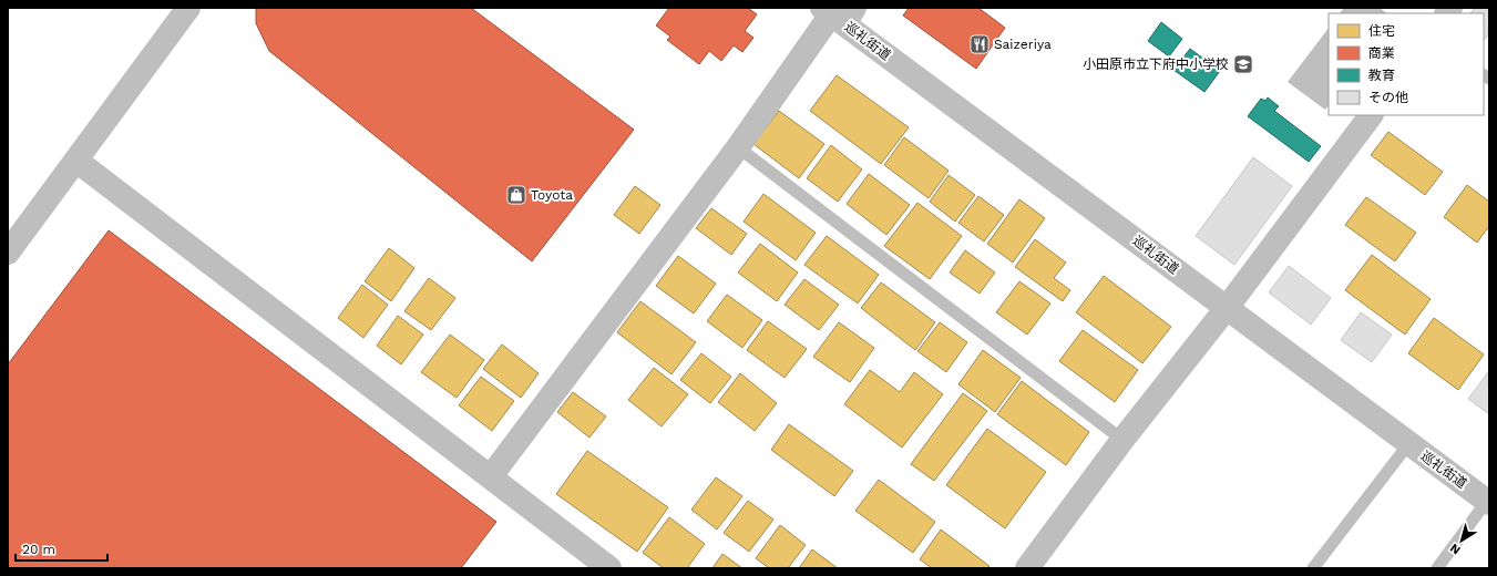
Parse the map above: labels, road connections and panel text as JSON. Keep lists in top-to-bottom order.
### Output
{
  "streets": {
    "street": ["巡礼街道"]
  },
  "places": {
    "restaurant": ["Saizeriya"],
    "school or university": ["小田原市立下府中小学校"],
    "shop": ["Toyota"]
  },
  "legend": [
    "住宅",
    "商業",
    "教育",
    "その他"
  ],
  "scale_bar": "20 m",
  "north": "bottom left"
}
